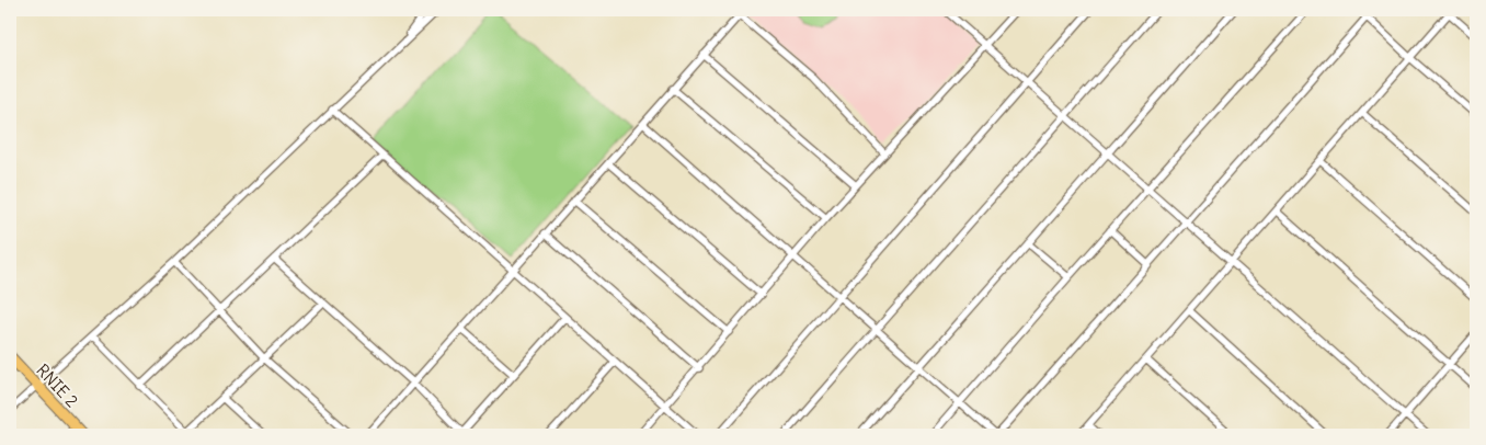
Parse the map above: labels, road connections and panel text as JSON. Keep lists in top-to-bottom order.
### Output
{
  "streets": {
    "main road": ["RNIE 2"]
  }
}
